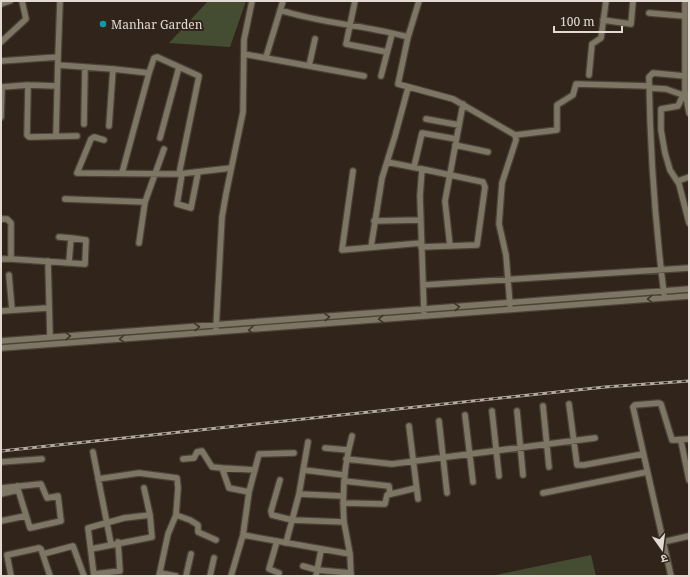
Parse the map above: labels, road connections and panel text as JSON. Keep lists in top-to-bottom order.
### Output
{
  "places": ["Manhar Garden"],
  "scale_bar": "100 m",
  "north": "bottom"
}
